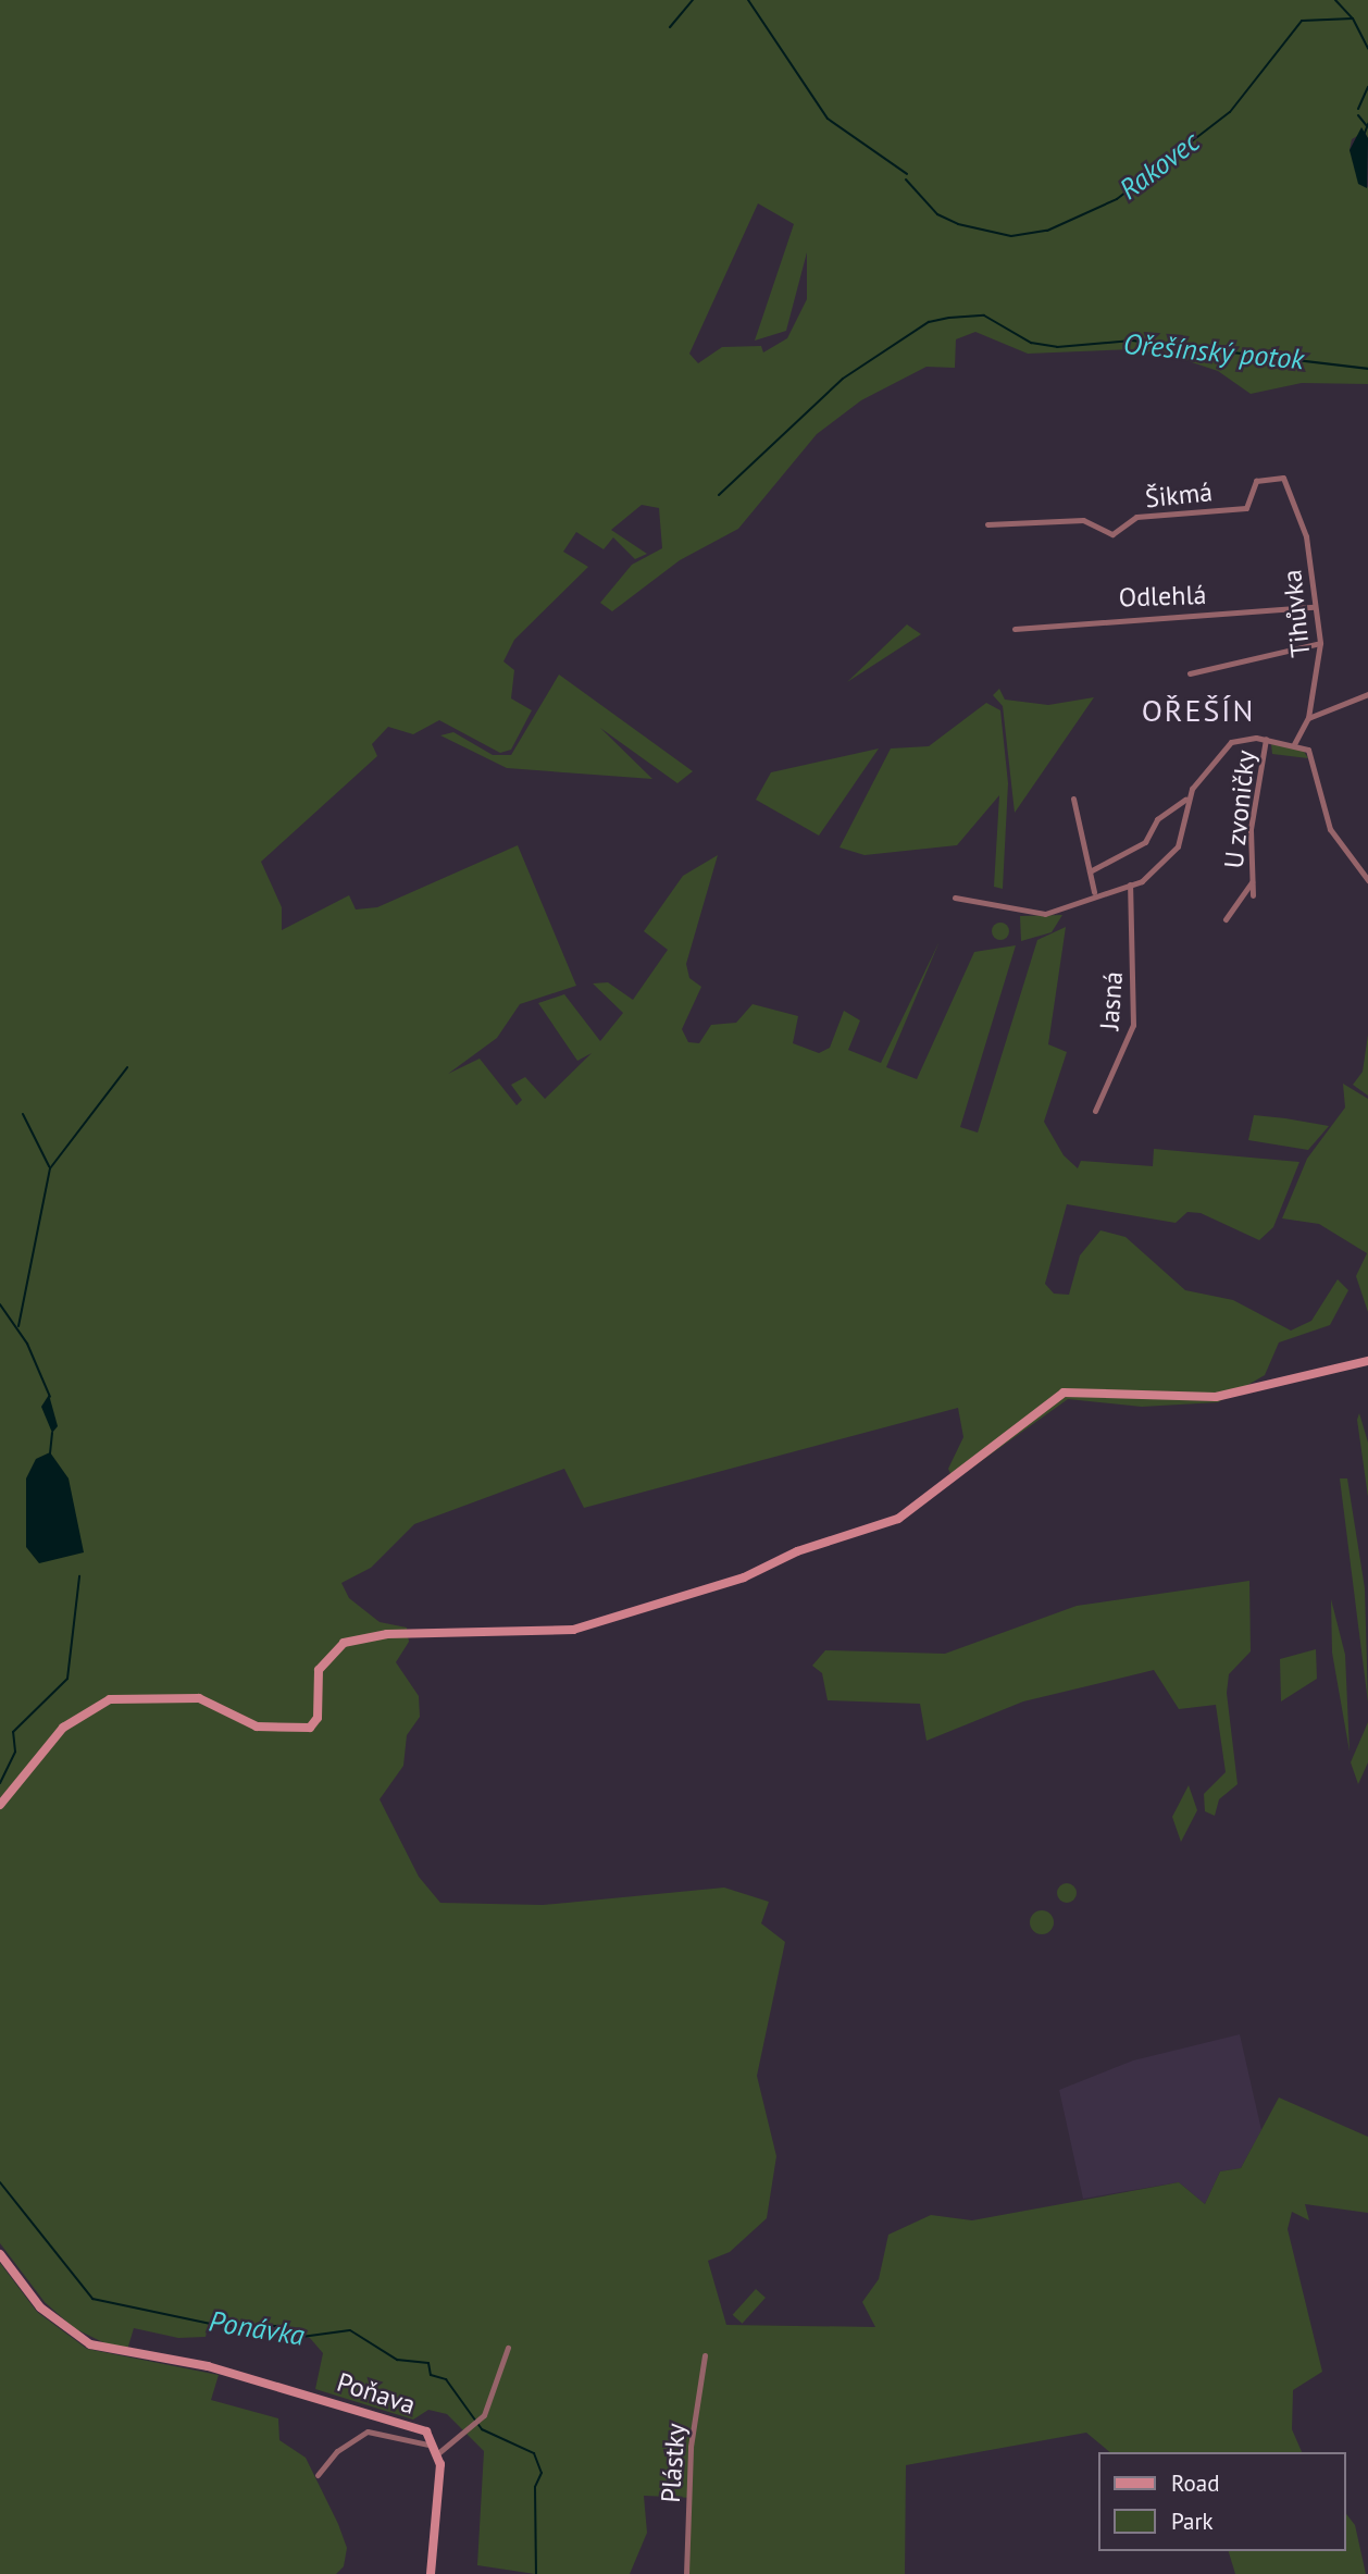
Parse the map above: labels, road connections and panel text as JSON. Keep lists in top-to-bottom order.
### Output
{
  "streets": {
    "street": [
      "Šikmá",
      "Odlehlá",
      "Tihůvka",
      "U zvoničky",
      "Jasná",
      "Poňava",
      "Plástky"
    ]
  },
  "crossings": [
    ["Šikmá", "Tihůvka"],
    ["Odlehlá", "Tihůvka"]
  ],
  "districts": ["OŘEŠÍN"],
  "water": ["Rakovec", "Ořešínský potok", "Ponávka"],
  "legend": ["Road", "Park"]
}
